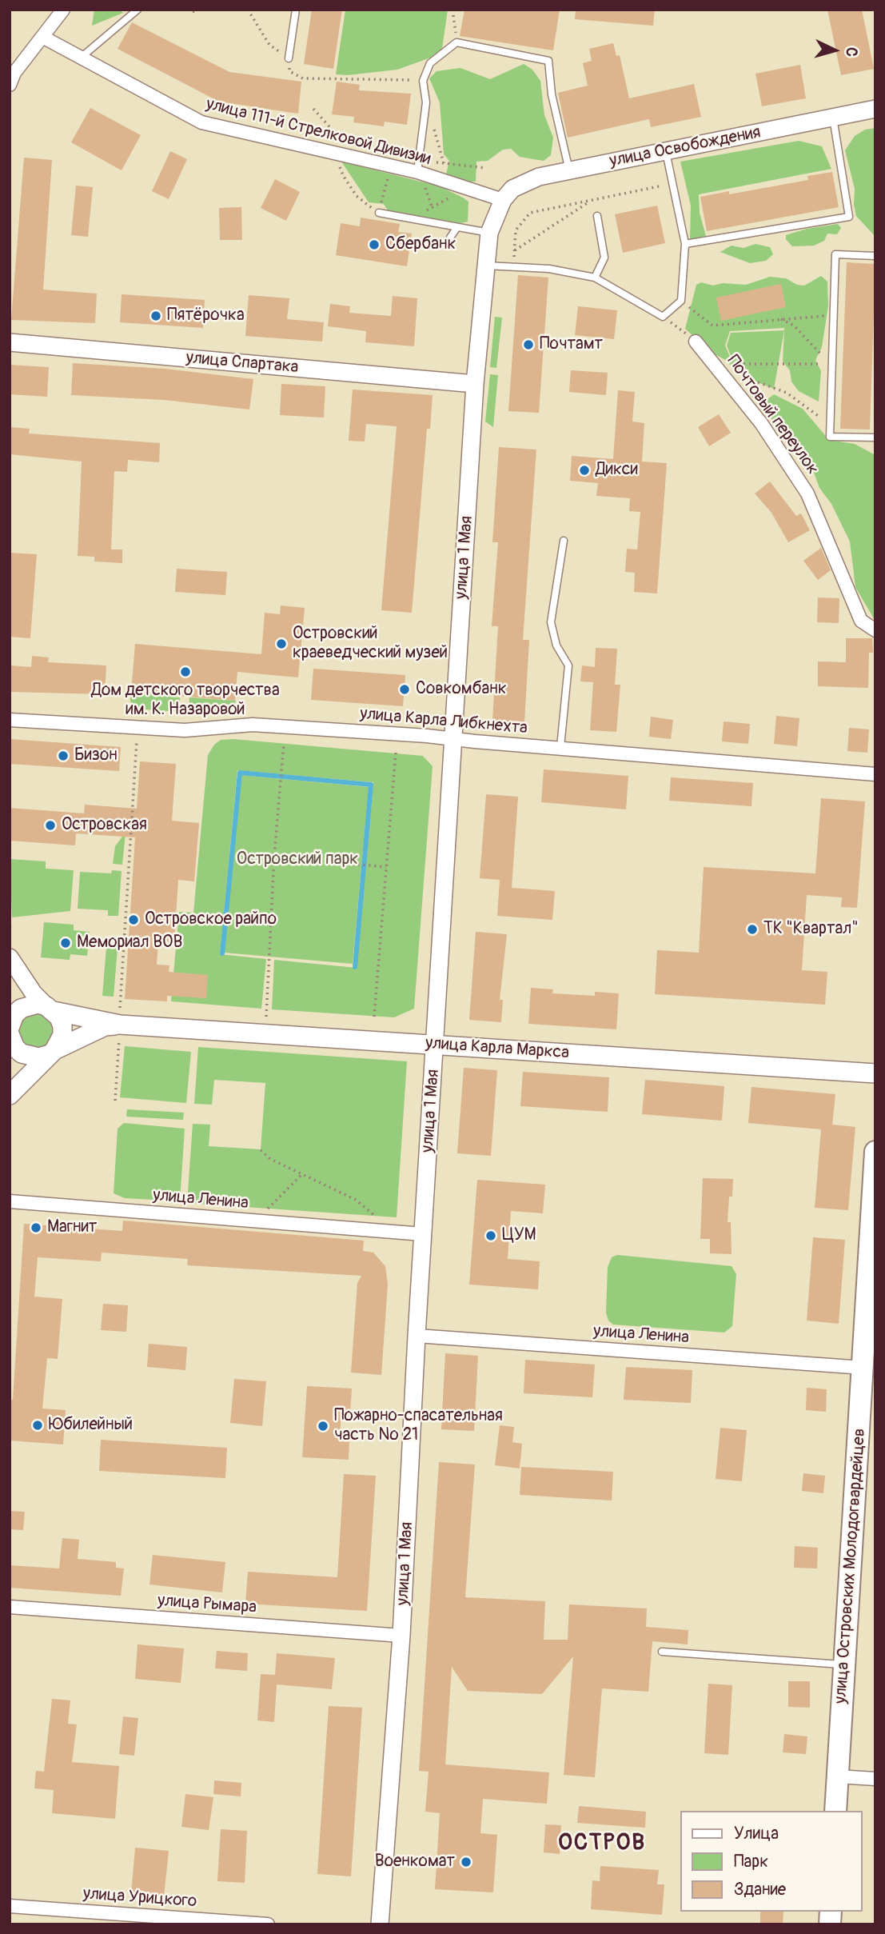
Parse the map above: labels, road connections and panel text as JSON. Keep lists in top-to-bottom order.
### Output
{
  "streets": {
    "main road": ["улица Карла Маркса", "улица Островских Молодогвардейцев"],
    "street": [
      "улица 111-й Стрелковой Дивизии",
      "улица Освобождения",
      "улица Спартака",
      "Почтовый переулок",
      "улица 1 Мая",
      "улица Карла Либкнехта",
      "улица Ленина",
      "улица Рымара",
      "улица Урицкого"
    ]
  },
  "crossings": [
    ["улица 111-й Стрелковой Дивизии", "улица Освобождения"],
    ["улица 111-й Стрелковой Дивизии", "улица 1 Мая"],
    ["улица Освобождения", "улица 1 Мая"],
    ["улица Спартака", "улица 1 Мая"],
    ["улица 1 Мая", "улица Карла Либкнехта"],
    ["улица 1 Мая", "улица Карла Маркса"],
    ["улица 1 Мая", "улица Ленина"],
    ["улица 1 Мая", "улица Рымара"],
    ["улица Ленина", "улица Островских Молодогвардейцев"]
  ],
  "districts": ["ОСТРОВ"],
  "parks": ["Островский парк"],
  "places": [
    "Сбербанк",
    "Пятёрочка",
    "Почтамт",
    "Дикси",
    "Островский краеведческий музей",
    "Дом детского творчества им. К. Назаровой",
    "Совкомбанк",
    "Бизон",
    "Островская",
    "Островское райпо",
    "ТК \"Квартал\"",
    "Мемориал ВОВ",
    "Магнит",
    "ЦУМ",
    "Юбилейный",
    "Пожарно-спасательная часть № 21",
    "Военкомат"
  ],
  "legend": ["Улица", "Парк", "Здание"],
  "north": "right"
}
